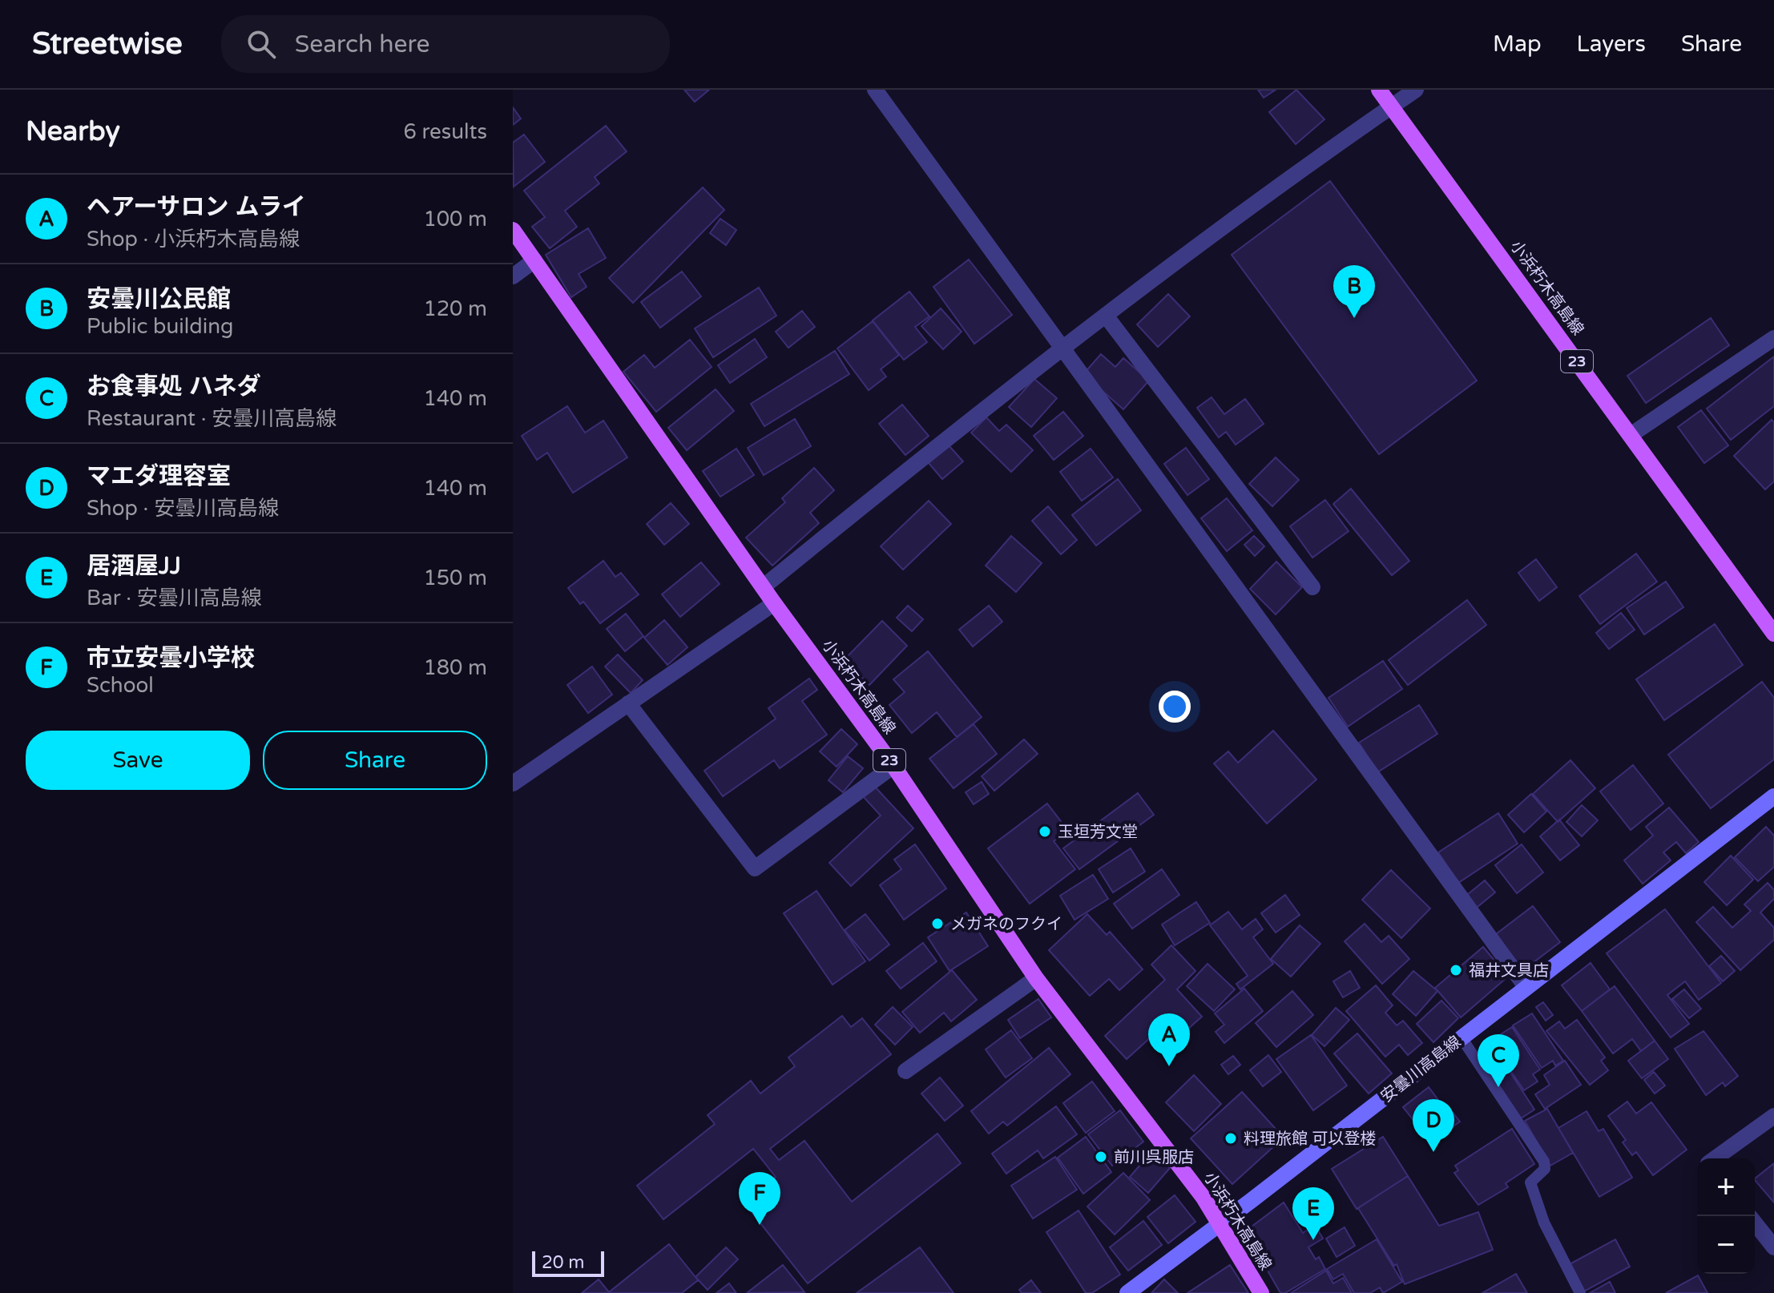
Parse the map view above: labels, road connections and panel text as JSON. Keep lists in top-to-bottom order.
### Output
{
  "streets": {
    "main road": ["小浜朽木高島線", "23", "安曇川高島線"]
  },
  "crossings": [
    ["小浜朽木高島線", "安曇川高島線"]
  ],
  "places": [
    "玉垣芳文堂",
    "メガネのフクイ",
    "福井文具店",
    "料理旅館 可以登楼",
    "前川呉服店"
  ],
  "scale_bar": "20 m",
  "page": {
    "header": "Streetwise",
    "search": "Search here",
    "nav": ["Map", "Layers", "Share"],
    "heading": ["Nearby", "6 results"],
    "list": [
      {
        "mark": "A",
        "name": "ヘアーサロン ムライ",
        "note": "Shop · 小浜朽木高島線",
        "value": "100 m"
      },
      {
        "mark": "B",
        "name": "安曇川公民館",
        "note": "Public building",
        "value": "120 m"
      },
      {
        "mark": "C",
        "name": "お食事処 ハネダ",
        "note": "Restaurant · 安曇川高島線",
        "value": "140 m"
      },
      {
        "mark": "D",
        "name": "マエダ理容室",
        "note": "Shop · 安曇川高島線",
        "value": "140 m"
      },
      {
        "mark": "E",
        "name": "居酒屋JJ",
        "note": "Bar · 安曇川高島線",
        "value": "150 m"
      },
      {
        "mark": "F",
        "name": "市立安曇小学校",
        "note": "School",
        "value": "180 m"
      }
    ],
    "pins": [
      "B",
      "A",
      "C",
      "D",
      "F",
      "E"
    ],
    "buttons": ["Save", "Share"],
    "map_buttons": ["+", "−"],
    "scale": "20 m"
  }
}
